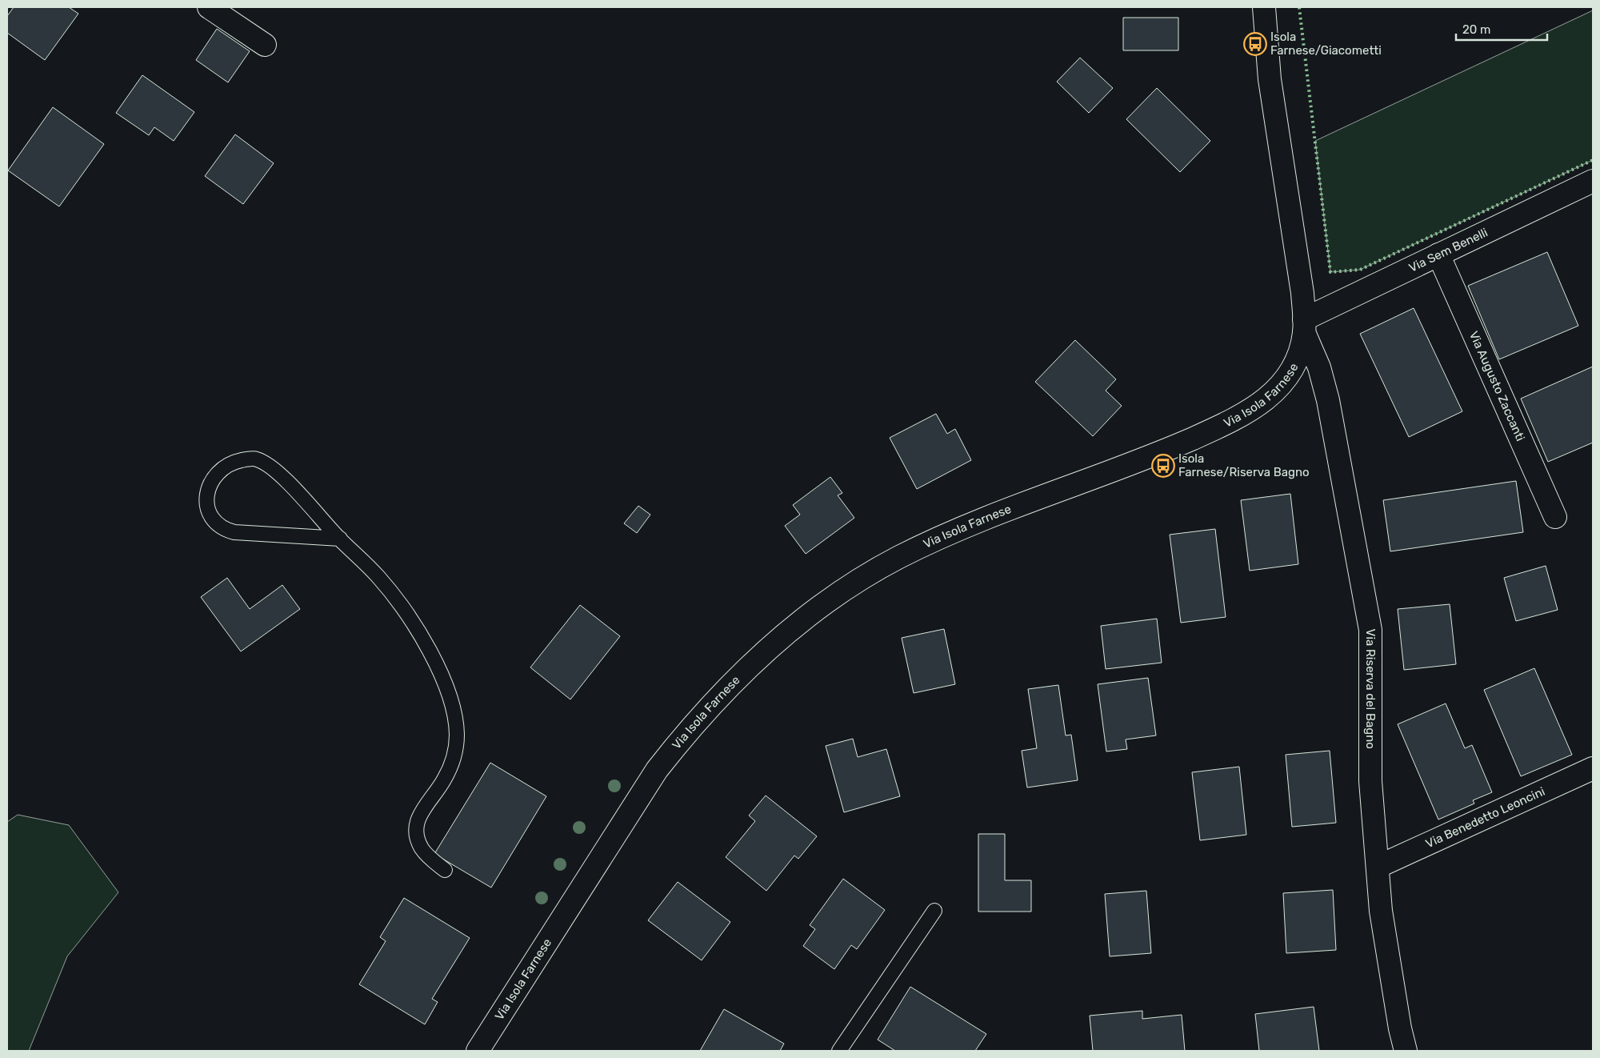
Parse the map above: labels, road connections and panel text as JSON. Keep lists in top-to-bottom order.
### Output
{
  "streets": {
    "street": [
      "Via Sem Benelli",
      "Via Augusto Zaccanti",
      "Via Isola Farnese",
      "Via Riserva del Bagno",
      "Via Benedetto Leoncini"
    ]
  },
  "crossings": [
    ["Via Sem Benelli", "Via Augusto Zaccanti"],
    ["Via Sem Benelli", "Via Isola Farnese"],
    ["Via Sem Benelli", "Via Riserva del Bagno"],
    ["Via Isola Farnese", "Via Riserva del Bagno"],
    ["Via Riserva del Bagno", "Via Benedetto Leoncini"]
  ],
  "places": {
    "bus stop": ["Isola Farnese/Giacometti", "Isola Farnese/Riserva Bagno"]
  },
  "scale_bar": "20 m"
}
